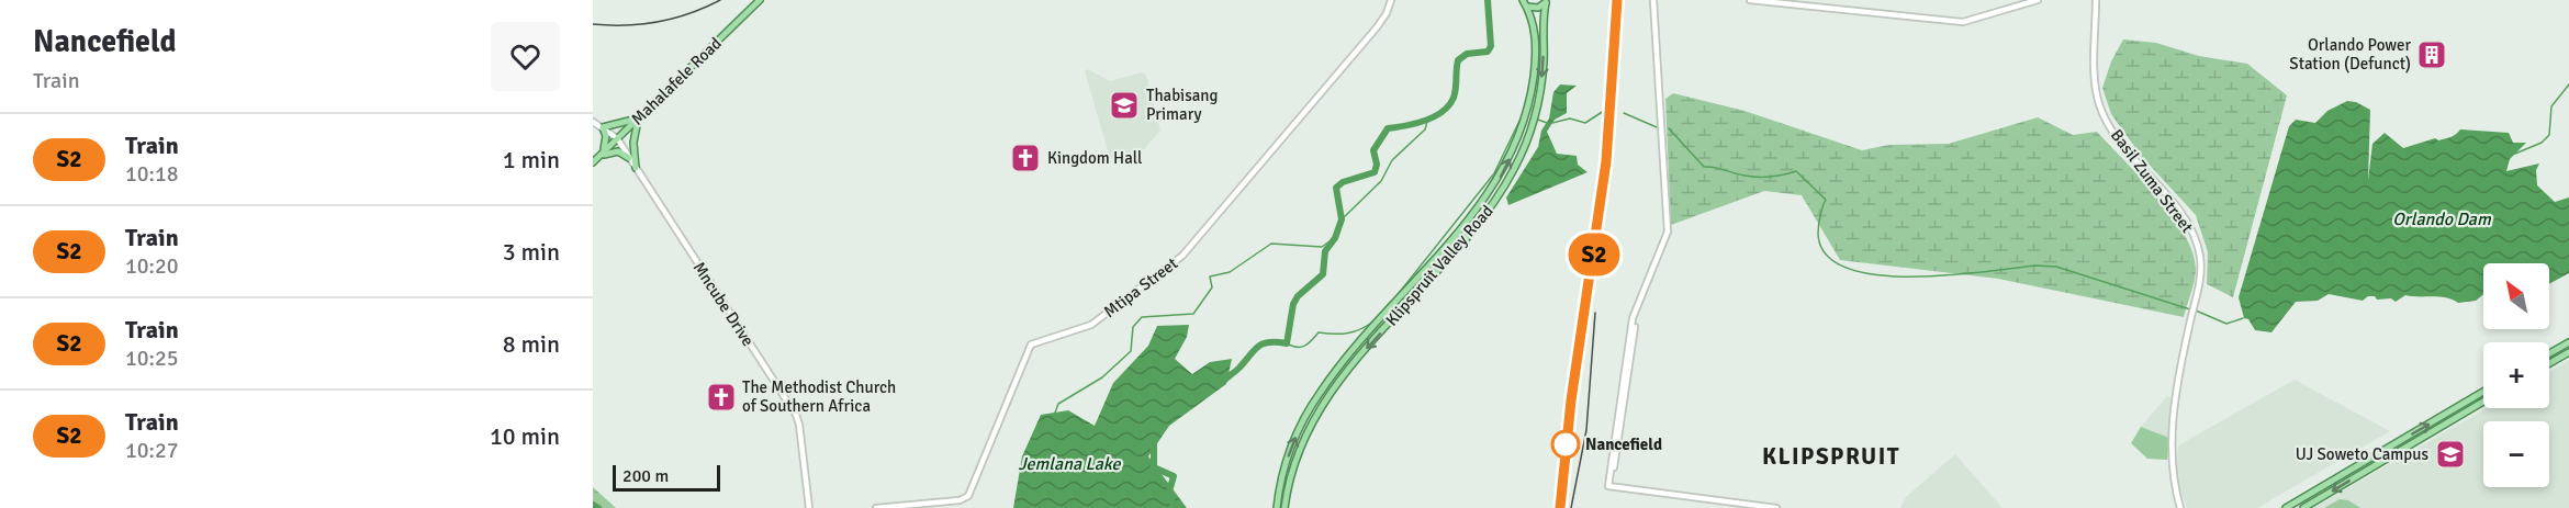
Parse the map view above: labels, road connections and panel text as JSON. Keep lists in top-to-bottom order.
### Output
{
  "streets": {
    "main road": ["Mahalafele Road", "Klipspruit Valley Road"],
    "street": ["Basil Zuma Street", "Mtipa Street", "Mncube Drive"]
  },
  "crossings": [
    ["Mahalafele Road", "Mncube Drive"]
  ],
  "districts": ["KLIPSPRUIT"],
  "water": ["Orlando Dam", "Jemlana Lake"],
  "places": {
    "building": ["Orlando Power Station (Defunct)"],
    "school or university": ["Thabisang Primary", "UJ Soweto Campus"],
    "church": ["Kingdom Hall", "The Methodist Church of Southern Africa"],
    "other": ["Nancefield"]
  },
  "scale_bar": "200 m",
  "north": "top left",
  "page": {
    "heading": ["Nancefield", "Train"],
    "on_map": "S2",
    "list": [
      {
        "mark": "S2",
        "name": "Train",
        "note": "10:18",
        "value": "1 min"
      },
      {
        "mark": "S2",
        "name": "Train",
        "note": "10:20",
        "value": "3 min"
      },
      {
        "mark": "S2",
        "name": "Train",
        "note": "10:25",
        "value": "8 min"
      },
      {
        "mark": "S2",
        "name": "Train",
        "note": "10:27",
        "value": "10 min"
      }
    ],
    "map_buttons": ["+", "−"],
    "scale": "200 m"
  }
}
